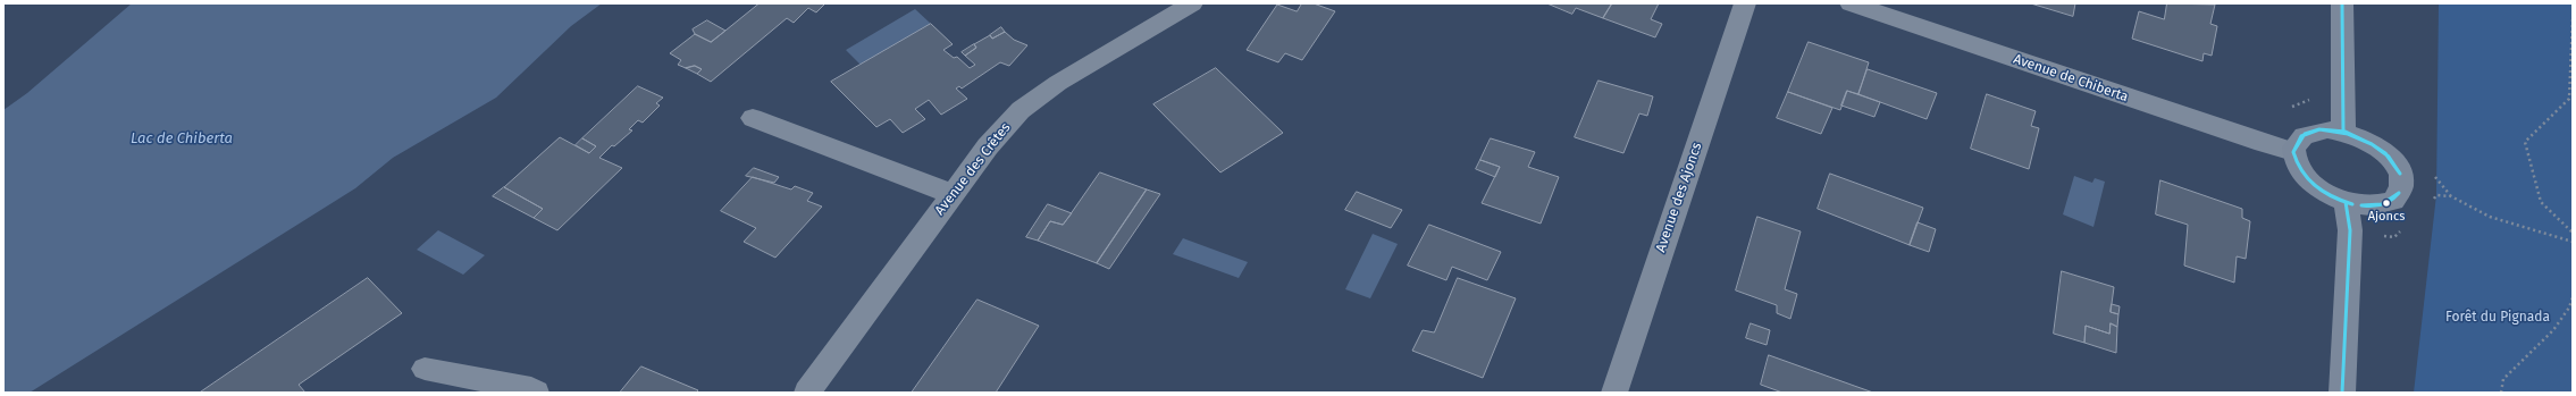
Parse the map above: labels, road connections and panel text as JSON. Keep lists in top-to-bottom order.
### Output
{
  "streets": {
    "street": ["Avenue de Chiberta", "Avenue des Crêtes", "Avenue des Ajoncs"]
  },
  "water": ["Lac de Chiberta"],
  "parks": ["Forêt du Pignada"],
  "places": ["Ajoncs"]
}
